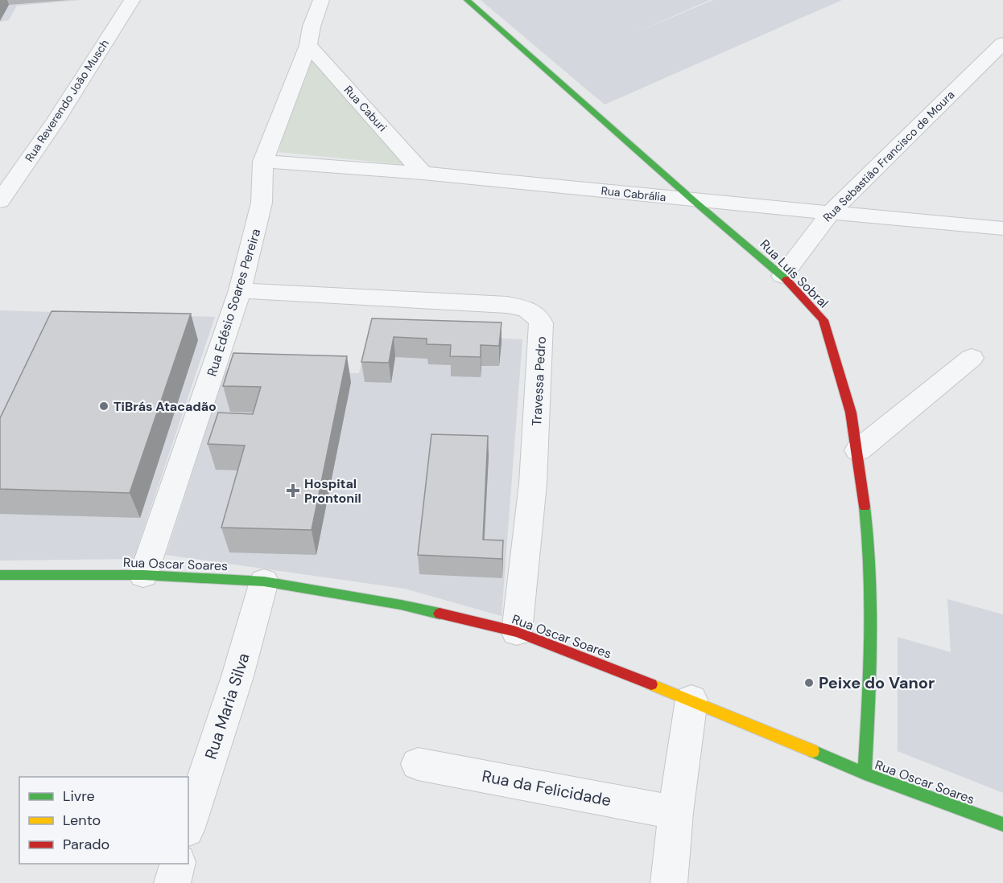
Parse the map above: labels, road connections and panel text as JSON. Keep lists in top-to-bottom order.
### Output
{
  "streets": {
    "street": [
      "Rua Reverendo João Musch",
      "Rua Caburi",
      "Rua Sebastião Francisco de Moura",
      "Rua Cabrália",
      "Rua Luís Sobral",
      "Rua Edésio Soares Pereira",
      "Travessa Pedro",
      "Rua Oscar Soares",
      "Rua Maria Silva",
      "Rua da Felicidade"
    ]
  },
  "crossings": [
    ["Rua Caburi", "Rua Cabrália"],
    ["Rua Caburi", "Rua Edésio Soares Pereira"],
    ["Rua Sebastião Francisco de Moura", "Rua Cabrália"],
    ["Rua Sebastião Francisco de Moura", "Rua Luís Sobral"],
    ["Rua Cabrália", "Rua Luís Sobral"],
    ["Rua Cabrália", "Rua Edésio Soares Pereira"],
    ["Rua Luís Sobral", "Rua Oscar Soares"],
    ["Rua Edésio Soares Pereira", "Travessa Pedro"],
    ["Rua Edésio Soares Pereira", "Rua Oscar Soares"],
    ["Travessa Pedro", "Rua Oscar Soares"],
    ["Rua Oscar Soares", "Rua Maria Silva"]
  ],
  "places": {
    "other": ["TiBrás Atacadão", "Peixe do Vanor"],
    "health": ["Hospital Prontonil"]
  },
  "legend": ["Livre", "Lento", "Parado"]
}
